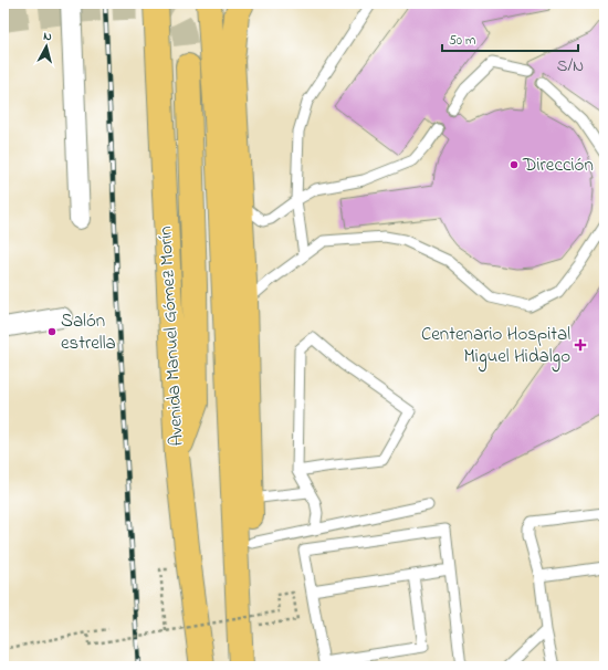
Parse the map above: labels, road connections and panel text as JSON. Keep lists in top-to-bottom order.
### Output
{
  "streets": {
    "main road": ["Avenida Manuel Gómez Morín"]
  },
  "places": {
    "other": ["Dirección", "Salón estrella"],
    "health": ["Centenario Hospital Miguel Hidalgo"]
  },
  "house_numbers": ["S/N"],
  "scale_bar": "50 m",
  "north": "top"
}
